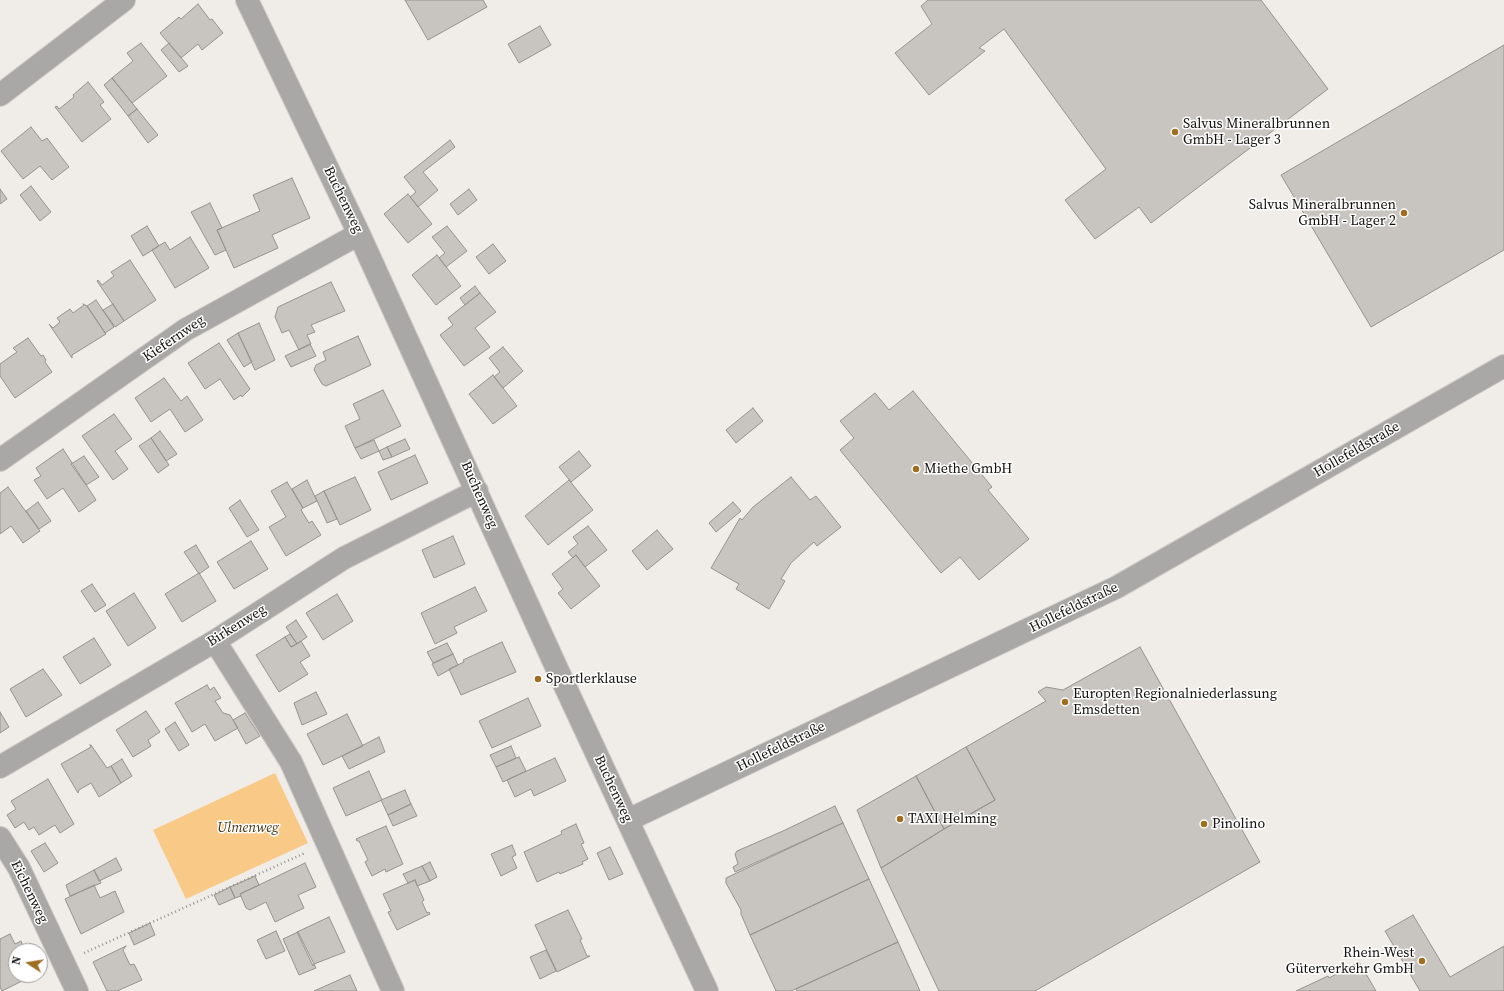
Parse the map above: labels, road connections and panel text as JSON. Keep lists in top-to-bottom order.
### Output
{
  "streets": {
    "street": [
      "Buchenweg",
      "Kiefernweg",
      "Hollefeldstraße",
      "Birkenweg",
      "Eichenweg"
    ]
  },
  "crossings": [
    ["Buchenweg", "Kiefernweg"],
    ["Buchenweg", "Hollefeldstraße"],
    ["Buchenweg", "Birkenweg"]
  ],
  "parks": ["Ulmenweg"],
  "places": [
    "Salvus Mineralbrunnen GmbH - Lager 3",
    "Salvus Mineralbrunnen GmbH - Lager 2",
    "Miethe GmbH",
    "Sportlerklause",
    "Europten Regionalniederlassung Emsdetten",
    "TAXI Helming",
    "Pinolino",
    "Rhein-West Güterverkehr GmbH"
  ],
  "north": "left"
}
